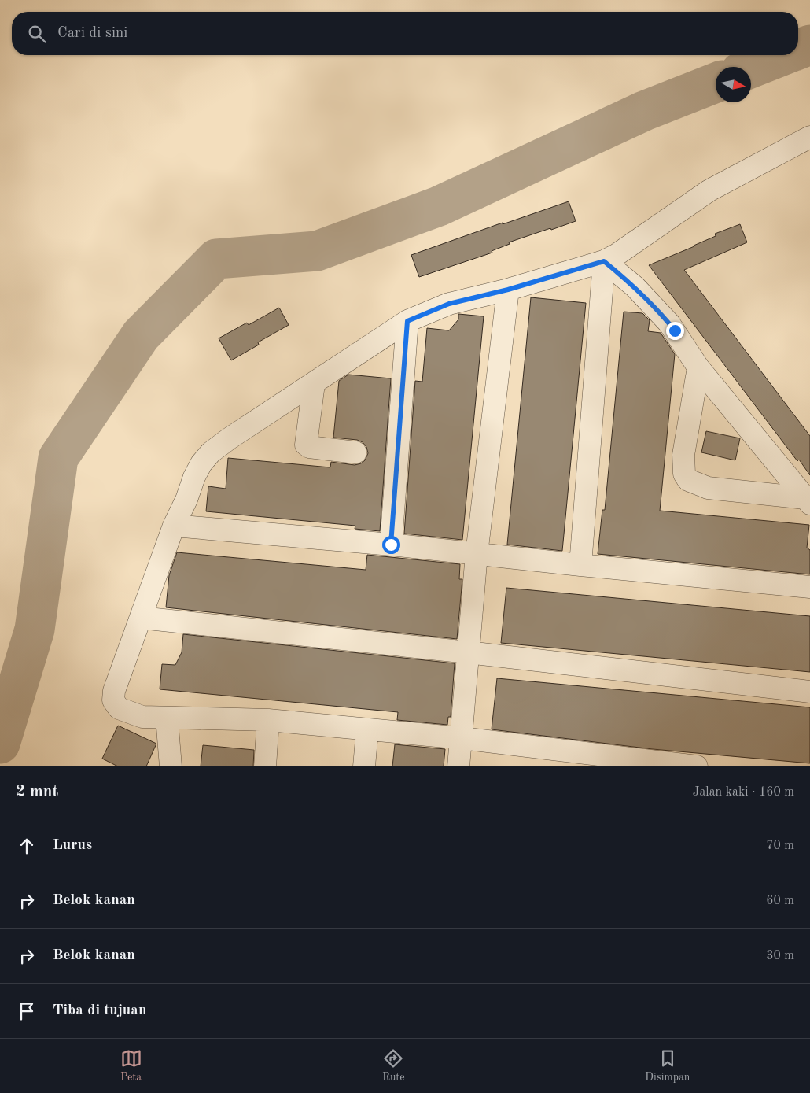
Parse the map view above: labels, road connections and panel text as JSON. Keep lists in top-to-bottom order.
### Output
{
  "north": "right",
  "page": {
    "search": "Cari di sini",
    "heading": ["2 mnt", "Jalan kaki · 160 m"],
    "list": [
      ["Lurus", "70 m"],
      ["Belok kanan", "60 m"],
      ["Belok kanan", "30 m"],
      "Tiba di tujuan"
    ],
    "nav": ["Peta", "Rute", "Disimpan"]
  }
}
